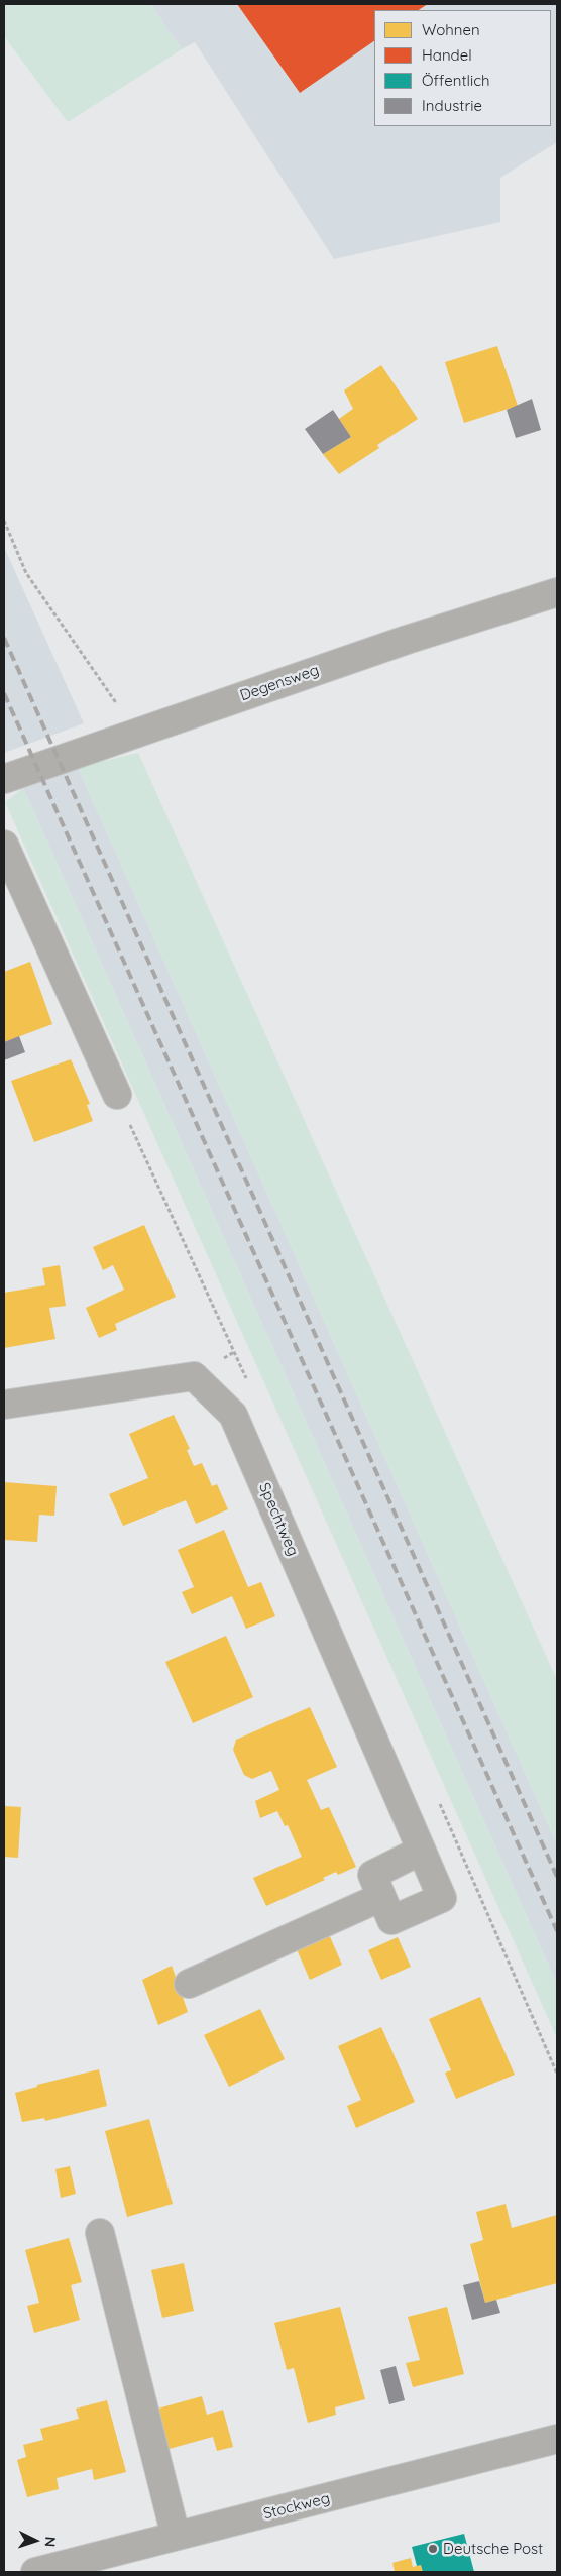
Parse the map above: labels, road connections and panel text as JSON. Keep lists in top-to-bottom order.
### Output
{
  "streets": {
    "street": ["Degensweg", "Spechtweg", "Stockweg"]
  },
  "places": ["Deutsche Post"],
  "legend": [
    "Wohnen",
    "Handel",
    "Öffentlich",
    "Industrie"
  ],
  "north": "right"
}
